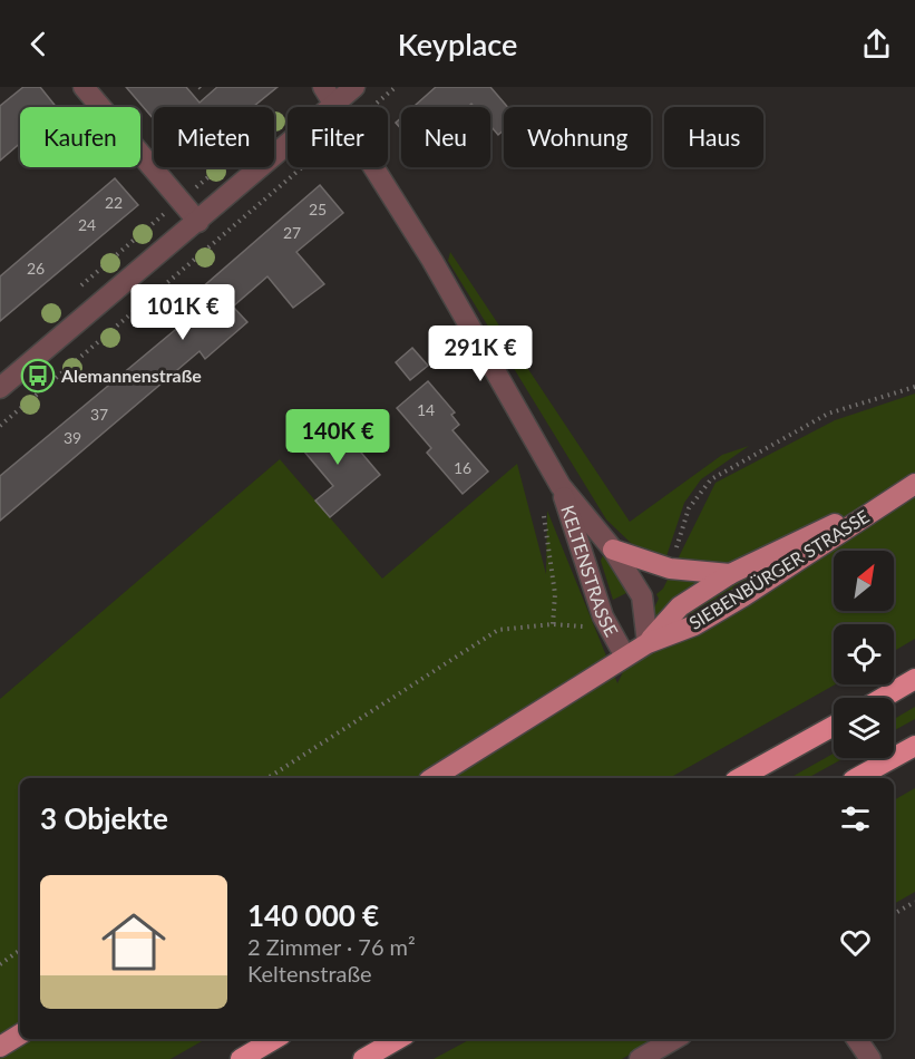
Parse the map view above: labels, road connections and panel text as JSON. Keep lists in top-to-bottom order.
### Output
{
  "streets": {
    "main road": ["SIEBENBÜRGER STRASSE"],
    "street": ["KELTENSTRASSE"]
  },
  "crossings": [
    ["SIEBENBÜRGER STRASSE", "KELTENSTRASSE"]
  ],
  "places": {
    "bus stop": ["Alemannenstraße"]
  },
  "house_numbers": [
    "22",
    "25",
    "24",
    "27",
    "26",
    "14",
    "37",
    "39",
    "16"
  ],
  "north": "top right",
  "page": {
    "header": "Keyplace",
    "chip": [
      "Kaufen",
      "Mieten",
      "Filter",
      "Neu",
      "Wohnung",
      "Haus"
    ],
    "price": ["101K €", "291K €", "140K €"],
    "heading": "3 Objekte",
    "list": [
      {
        "name": "140 000 €",
        "note": "2 Zimmer · 76 m² · Keltenstraße"
      }
    ]
  }
}
